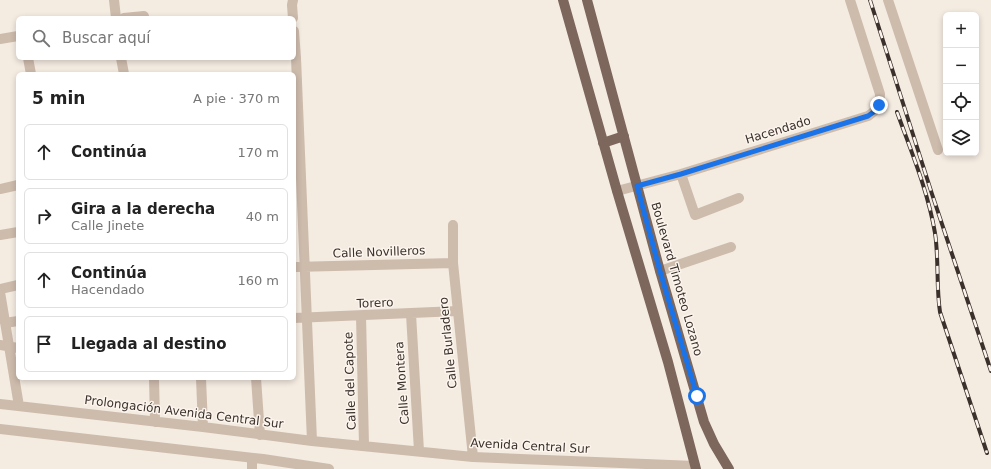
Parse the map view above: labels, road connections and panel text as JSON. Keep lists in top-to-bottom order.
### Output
{
  "streets": {
    "main road": ["Boulevard Timoteo Lozano"],
    "street": [
      "Hacendado",
      "Calle Novilleros",
      "Torero",
      "Calle Burladero",
      "Calle del Capote",
      "Calle Montera",
      "Prolongación Avenida Central Sur",
      "Avenida Central Sur"
    ]
  },
  "crossings": [
    ["Hacendado", "Boulevard Timoteo Lozano"],
    ["Calle Novilleros", "Calle Burladero"],
    ["Torero", "Calle Burladero"],
    ["Torero", "Calle del Capote"],
    ["Torero", "Calle Montera"],
    ["Calle Burladero", "Avenida Central Sur"],
    ["Calle del Capote", "Prolongación Avenida Central Sur"],
    ["Calle del Capote", "Avenida Central Sur"],
    ["Calle Montera", "Avenida Central Sur"],
    ["Prolongación Avenida Central Sur", "Avenida Central Sur"]
  ],
  "page": {
    "map_buttons": ["+", "−"],
    "search": "Buscar aquí",
    "heading": ["5 min", "A pie · 370 m"],
    "list": [
      ["Continúa", "170 m"],
      ["Gira a la derecha", "Calle Jinete", "40 m"],
      ["Continúa", "Hacendado", "160 m"],
      "Llegada al destino"
    ]
  }
}
